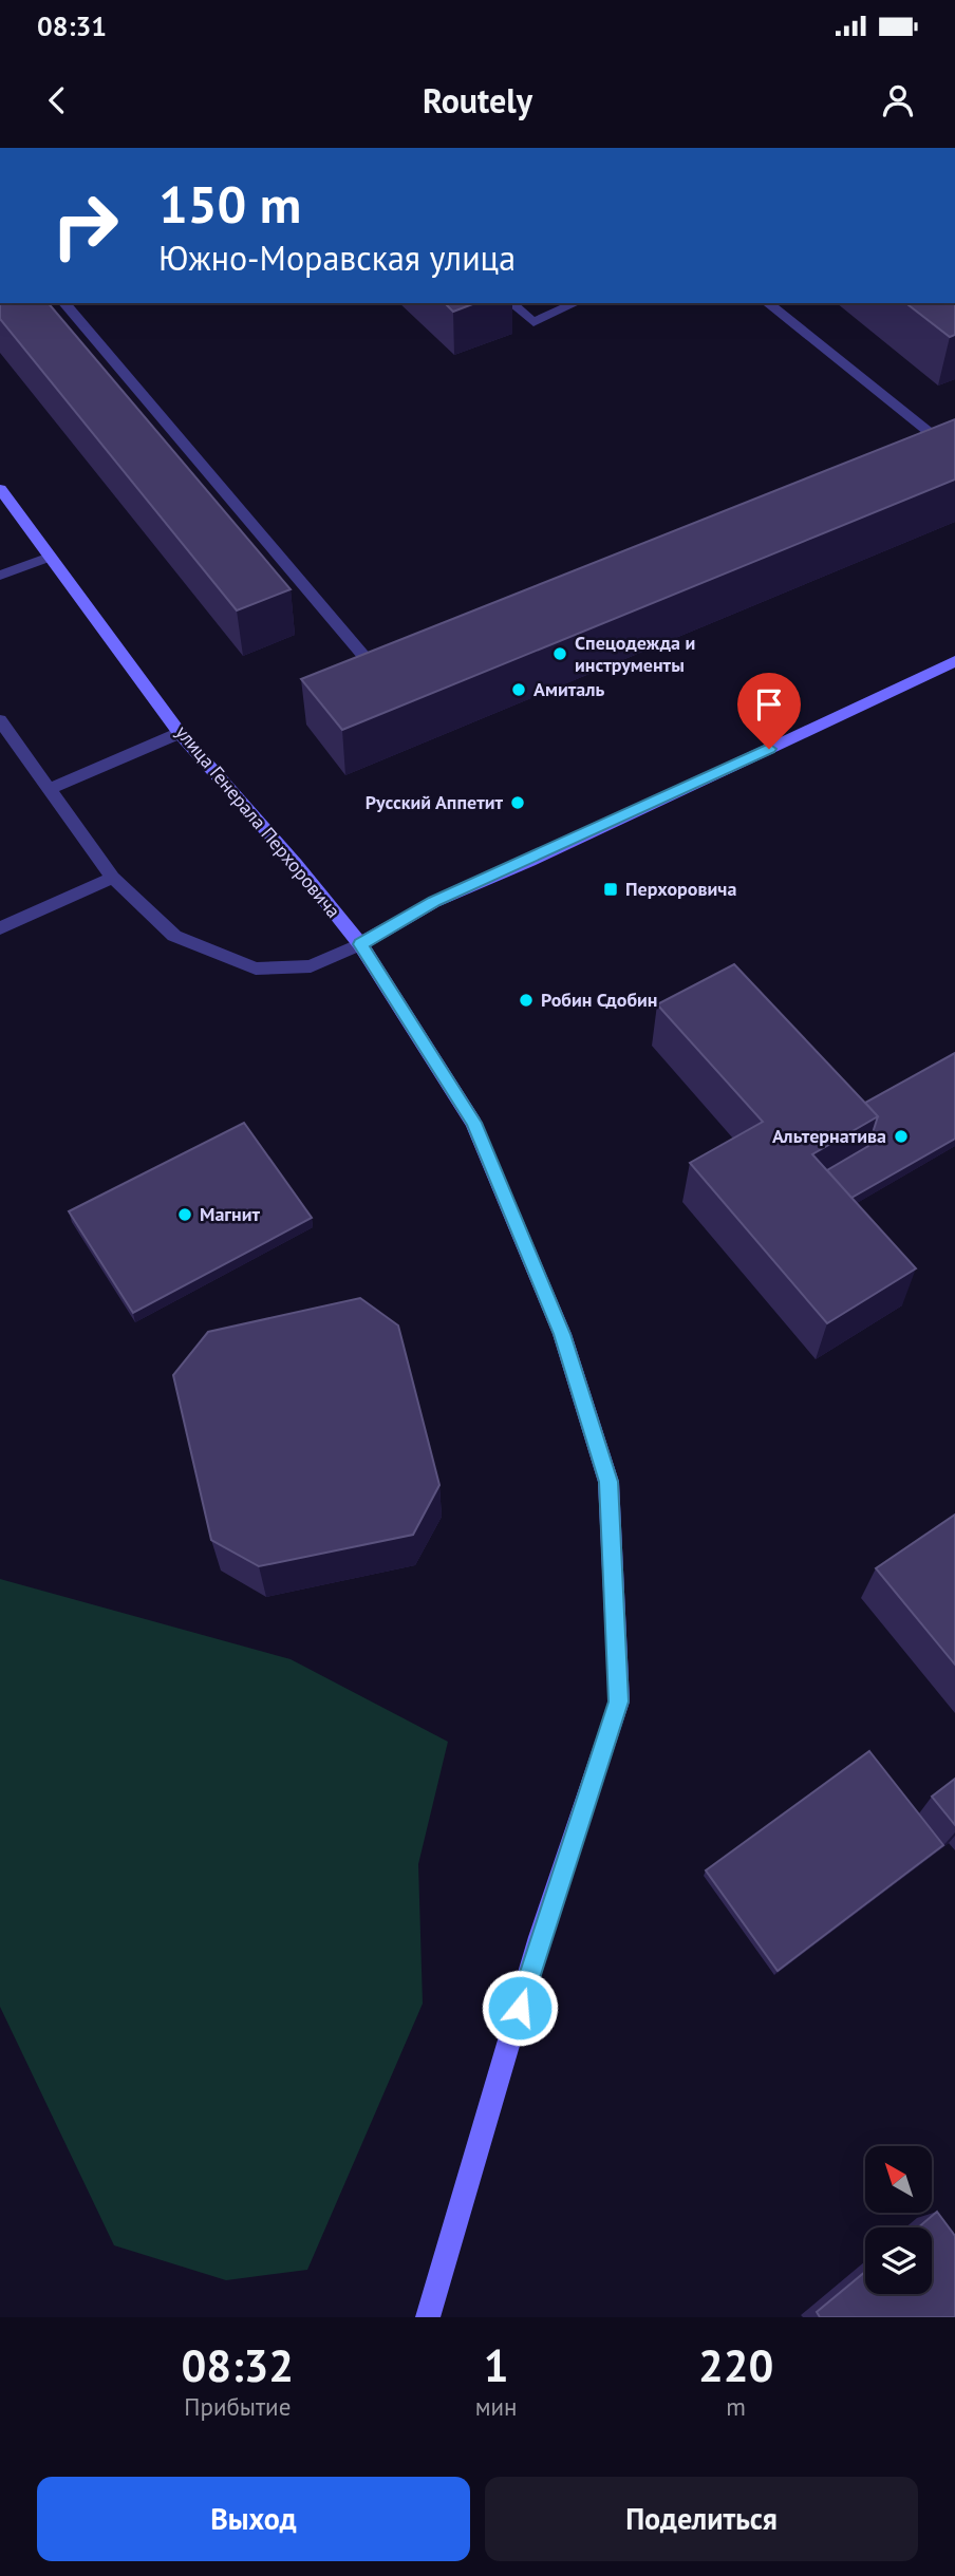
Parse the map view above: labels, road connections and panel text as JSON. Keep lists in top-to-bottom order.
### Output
{
  "streets": {
    "street": ["улица Генерала Перхоровича"]
  },
  "places": {
    "other": [
      "Спецодежда и инструменты",
      "Амиталь",
      "Русский Аппетит",
      "Робин Сдобин",
      "Альтернатива",
      "Магнит"
    ],
    "transit": ["Перхоровича"]
  },
  "north": "top left",
  "page": {
    "status": "08:31",
    "header": "Routely",
    "turn": ["150 m", "Южно-Моравская улица"],
    "eta": [
      "08:32",
      "Прибытие",
      "1",
      "мин",
      "220",
      "m"
    ],
    "buttons": ["Выход", "Поделиться"]
  }
}
